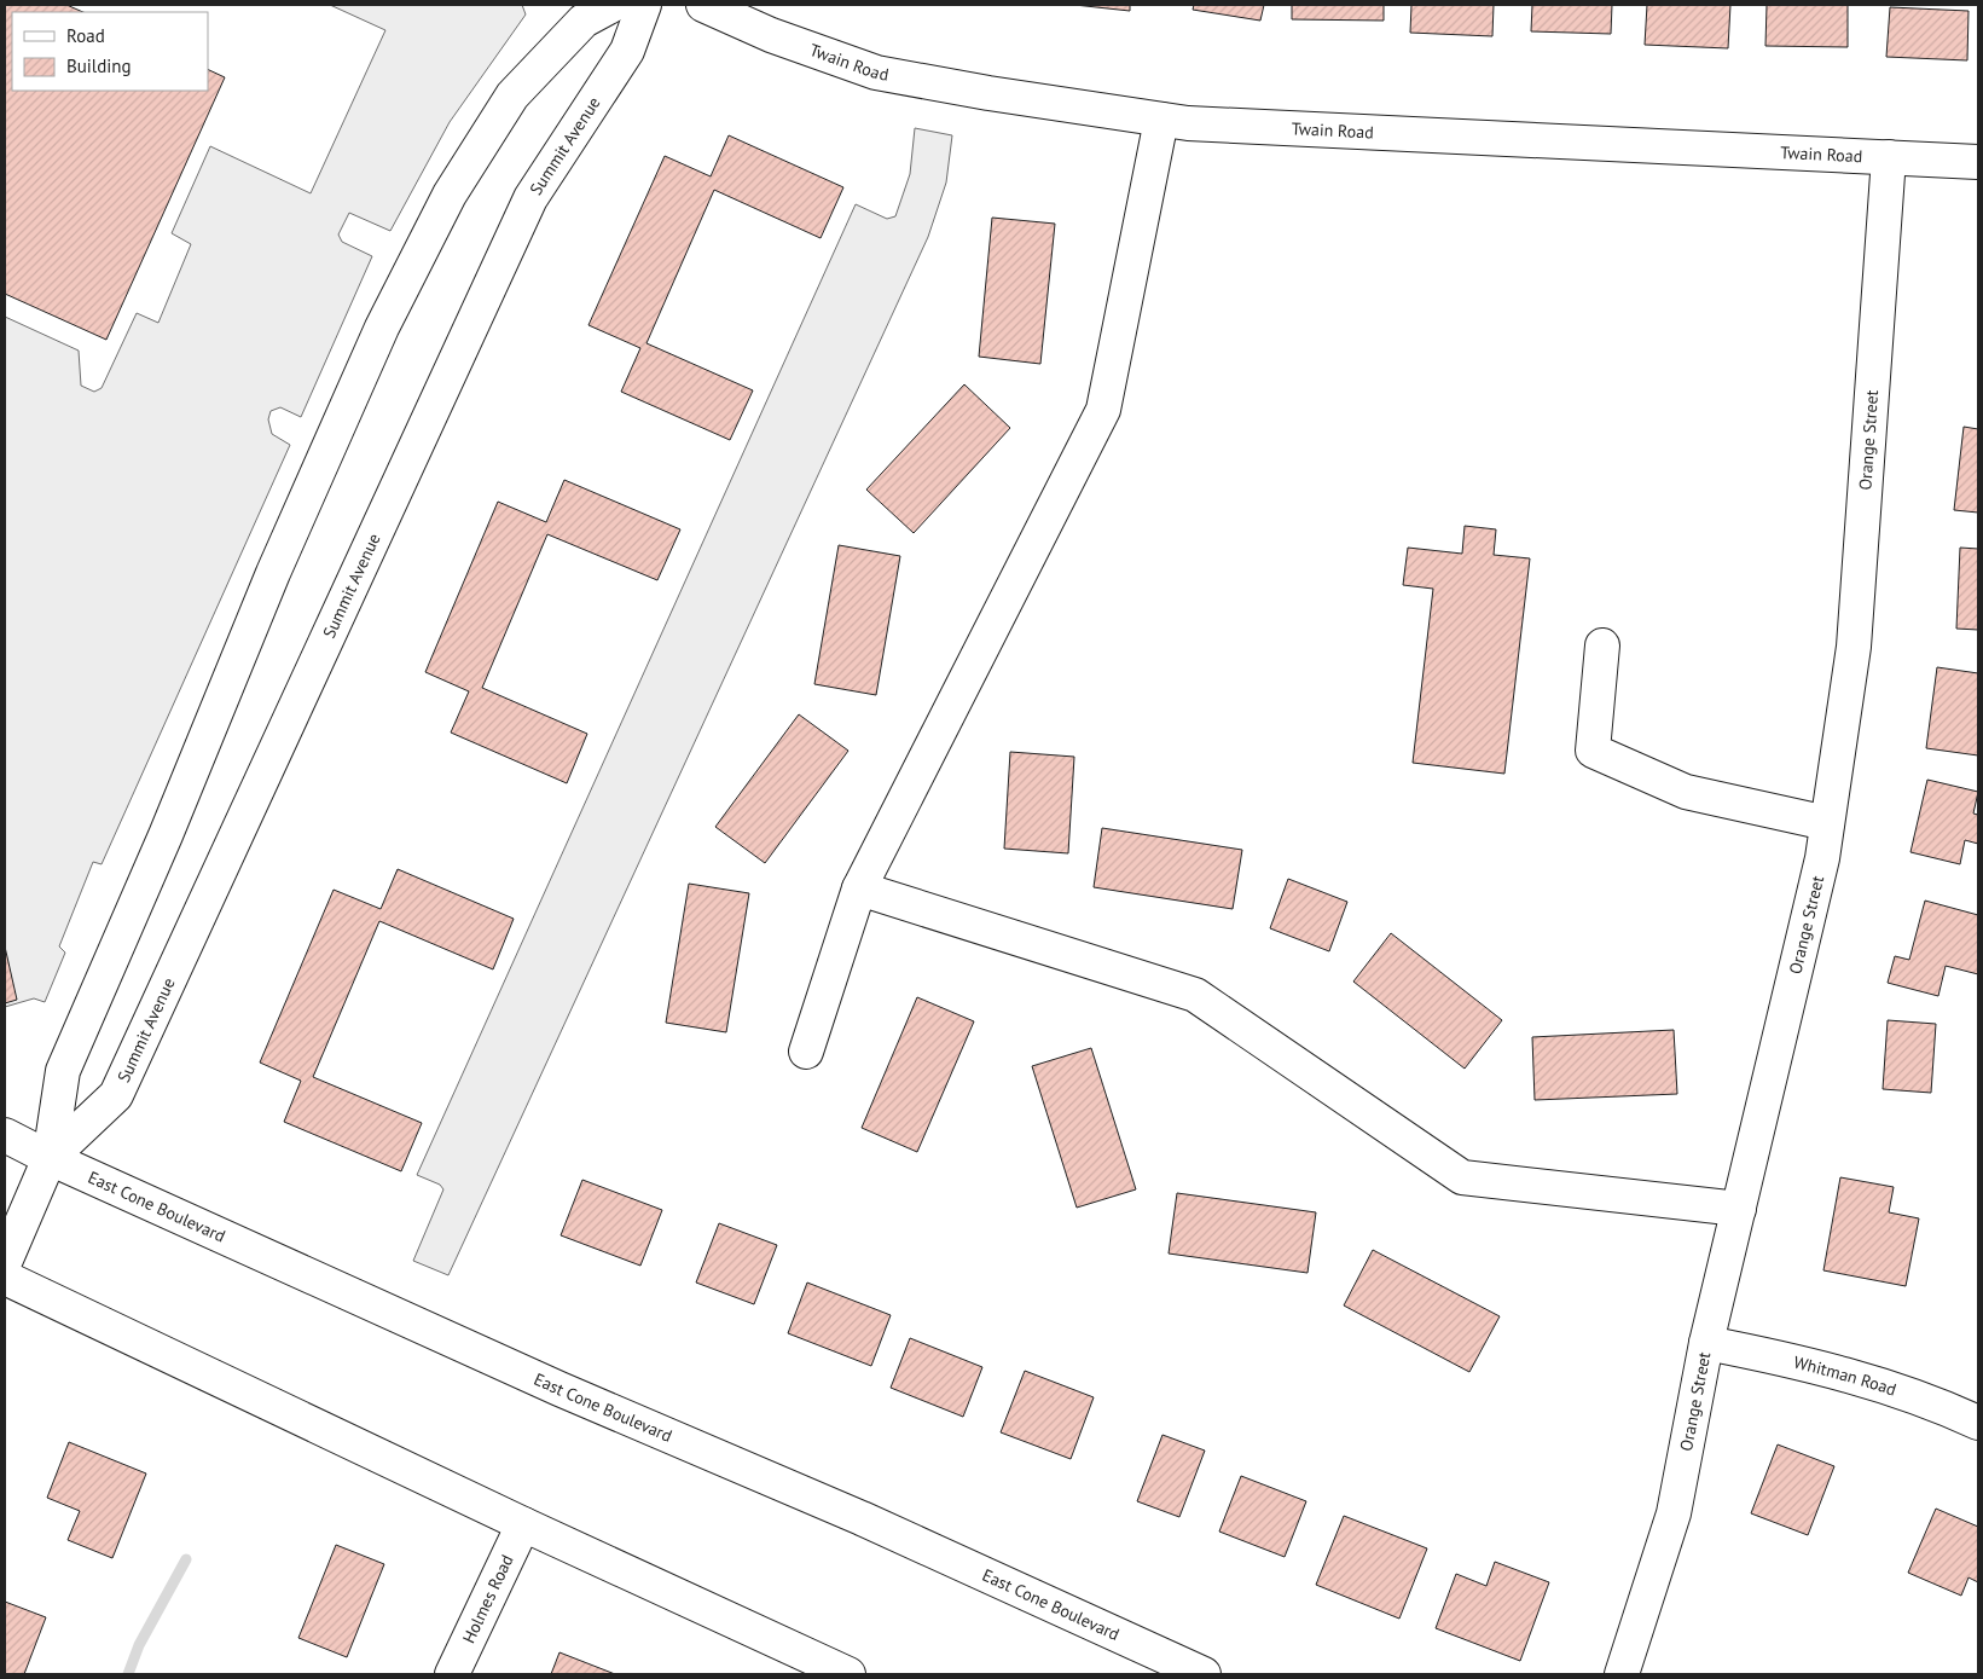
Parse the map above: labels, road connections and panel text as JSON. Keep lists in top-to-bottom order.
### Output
{
  "streets": {
    "street": [
      "Twain Road",
      "Summit Avenue",
      "Orange Street",
      "East Cone Boulevard",
      "Whitman Road",
      "Holmes Road"
    ]
  },
  "crossings": [
    ["Twain Road", "Orange Street"],
    ["Summit Avenue", "East Cone Boulevard"],
    ["Orange Street", "Whitman Road"]
  ],
  "legend": ["Road", "Building"]
}
